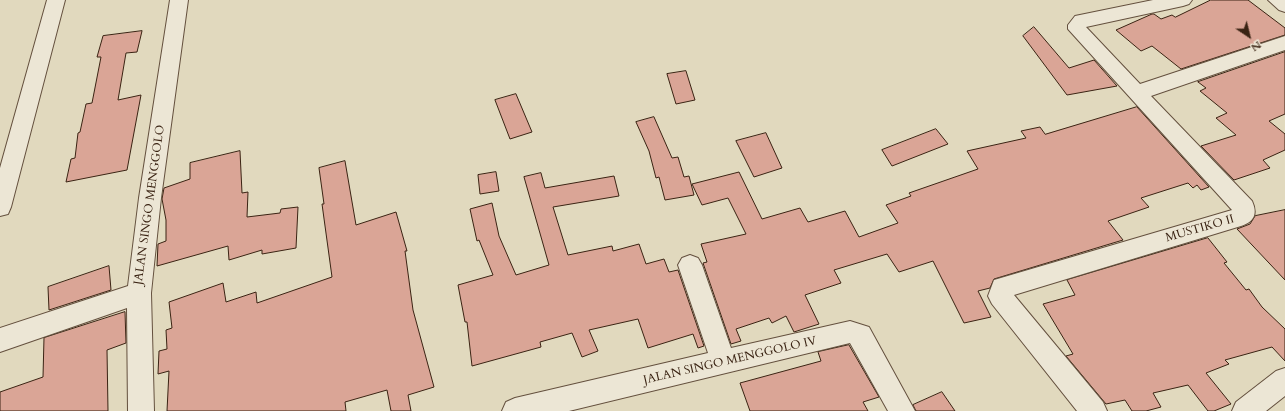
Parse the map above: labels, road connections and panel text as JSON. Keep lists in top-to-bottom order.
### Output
{
  "streets": {
    "street": ["JALAN SINGO MENGGOLO", "MUSTIKO II", "JALAN SINGO MENGGOLO IV"]
  },
  "north": "bottom right"
}
